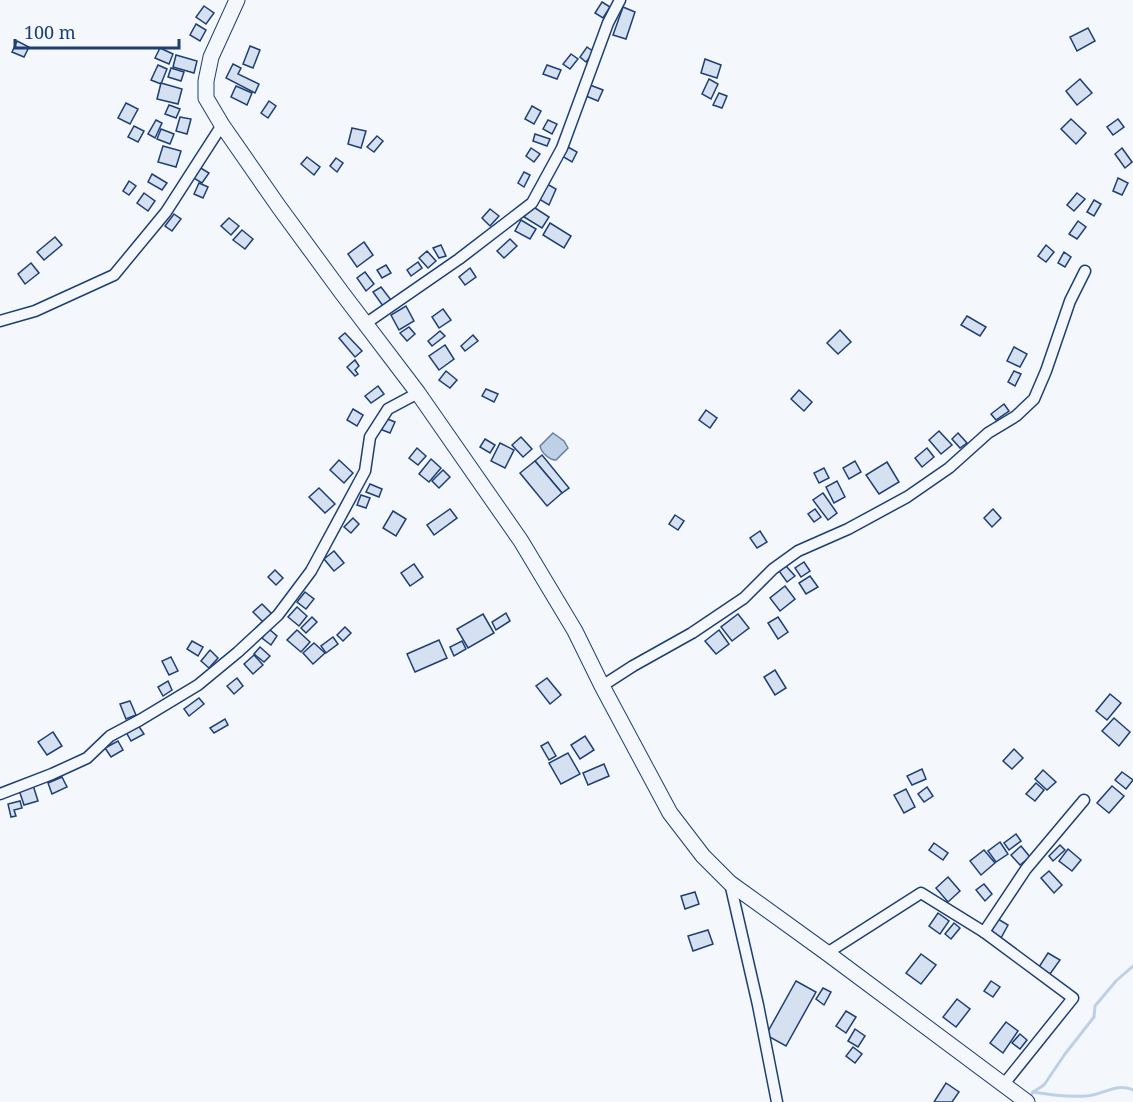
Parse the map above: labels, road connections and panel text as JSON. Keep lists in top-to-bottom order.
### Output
{
  "scale_bar": "100 m"
}
